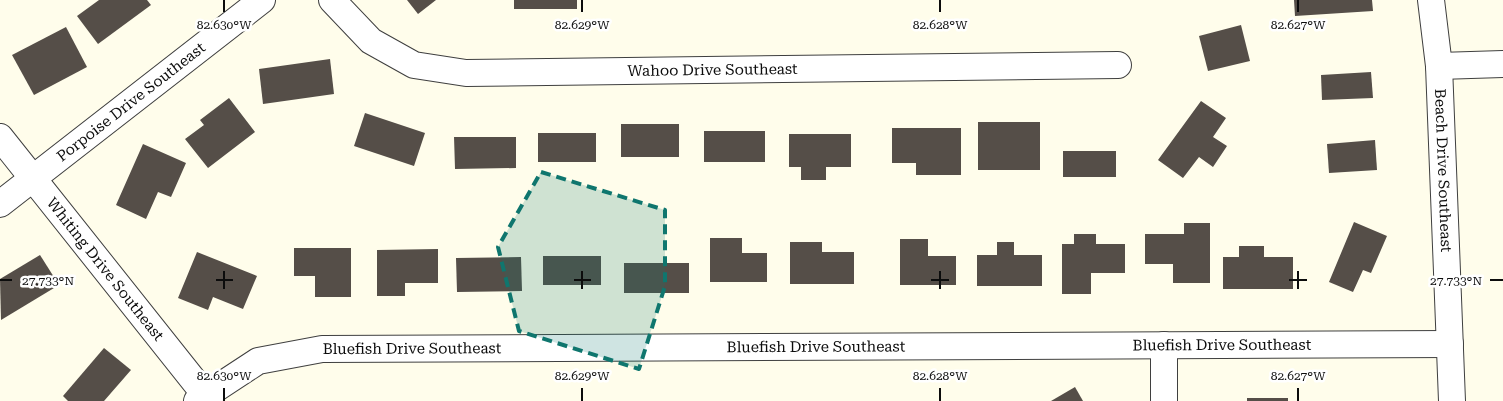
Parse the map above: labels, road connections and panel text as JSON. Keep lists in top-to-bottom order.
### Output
{
  "streets": {
    "street": [
      "Wahoo Drive Southeast",
      "Porpoise Drive Southeast",
      "Beach Drive Southeast",
      "Whiting Drive Southeast",
      "Bluefish Drive Southeast"
    ]
  },
  "crossings": [
    ["Porpoise Drive Southeast", "Whiting Drive Southeast"],
    ["Beach Drive Southeast", "Bluefish Drive Southeast"],
    ["Whiting Drive Southeast", "Bluefish Drive Southeast"]
  ],
  "coordinates": [
    "82.630°W",
    "82.629°W",
    "82.628°W",
    "82.627°W",
    "27.733°N"
  ]
}
